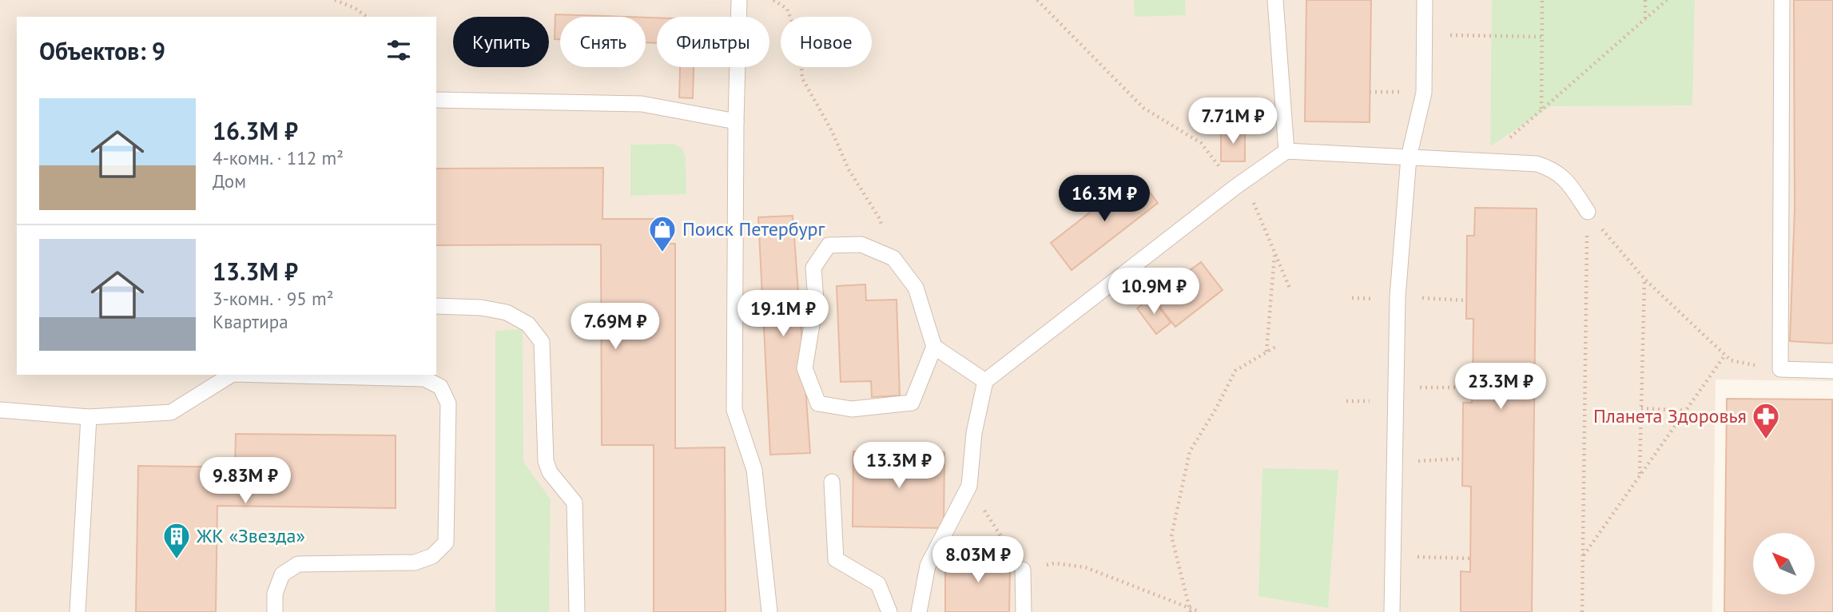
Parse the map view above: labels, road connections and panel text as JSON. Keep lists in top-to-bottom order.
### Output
{
  "places": {
    "shop": ["Поиск Петербург"],
    "pharmacy": ["Планета Здоровья"],
    "building": ["ЖК «Звезда»"]
  },
  "north": "top left",
  "page": {
    "chip": [
      "Купить",
      "Снять",
      "Фильтры",
      "Новое"
    ],
    "heading": "Объектов: 9",
    "list": [
      {
        "name": "16.3M ₽",
        "note": "4-комн. · 112 m² · Дом"
      },
      {
        "name": "13.3M ₽",
        "note": "3-комн. · 95 m² · Квартира"
      }
    ],
    "price": [
      "7.71M ₽",
      "16.3M ₽",
      "10.9M ₽",
      "19.1M ₽",
      "7.69M ₽",
      "23.3M ₽",
      "13.3M ₽",
      "9.83M ₽",
      "8.03M ₽"
    ]
  }
}
